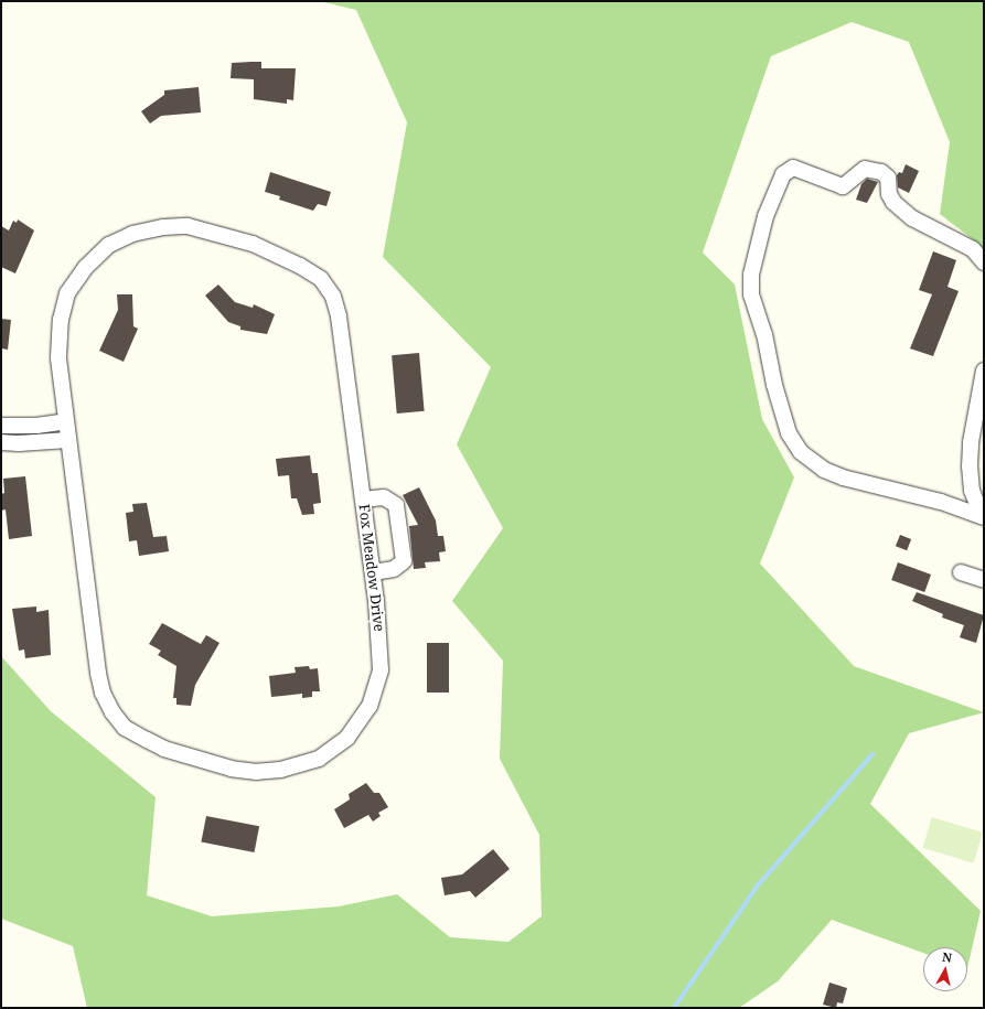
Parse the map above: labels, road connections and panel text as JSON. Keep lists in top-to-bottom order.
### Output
{
  "streets": {
    "street": ["Fox Meadow Drive"]
  },
  "north": "top"
}
